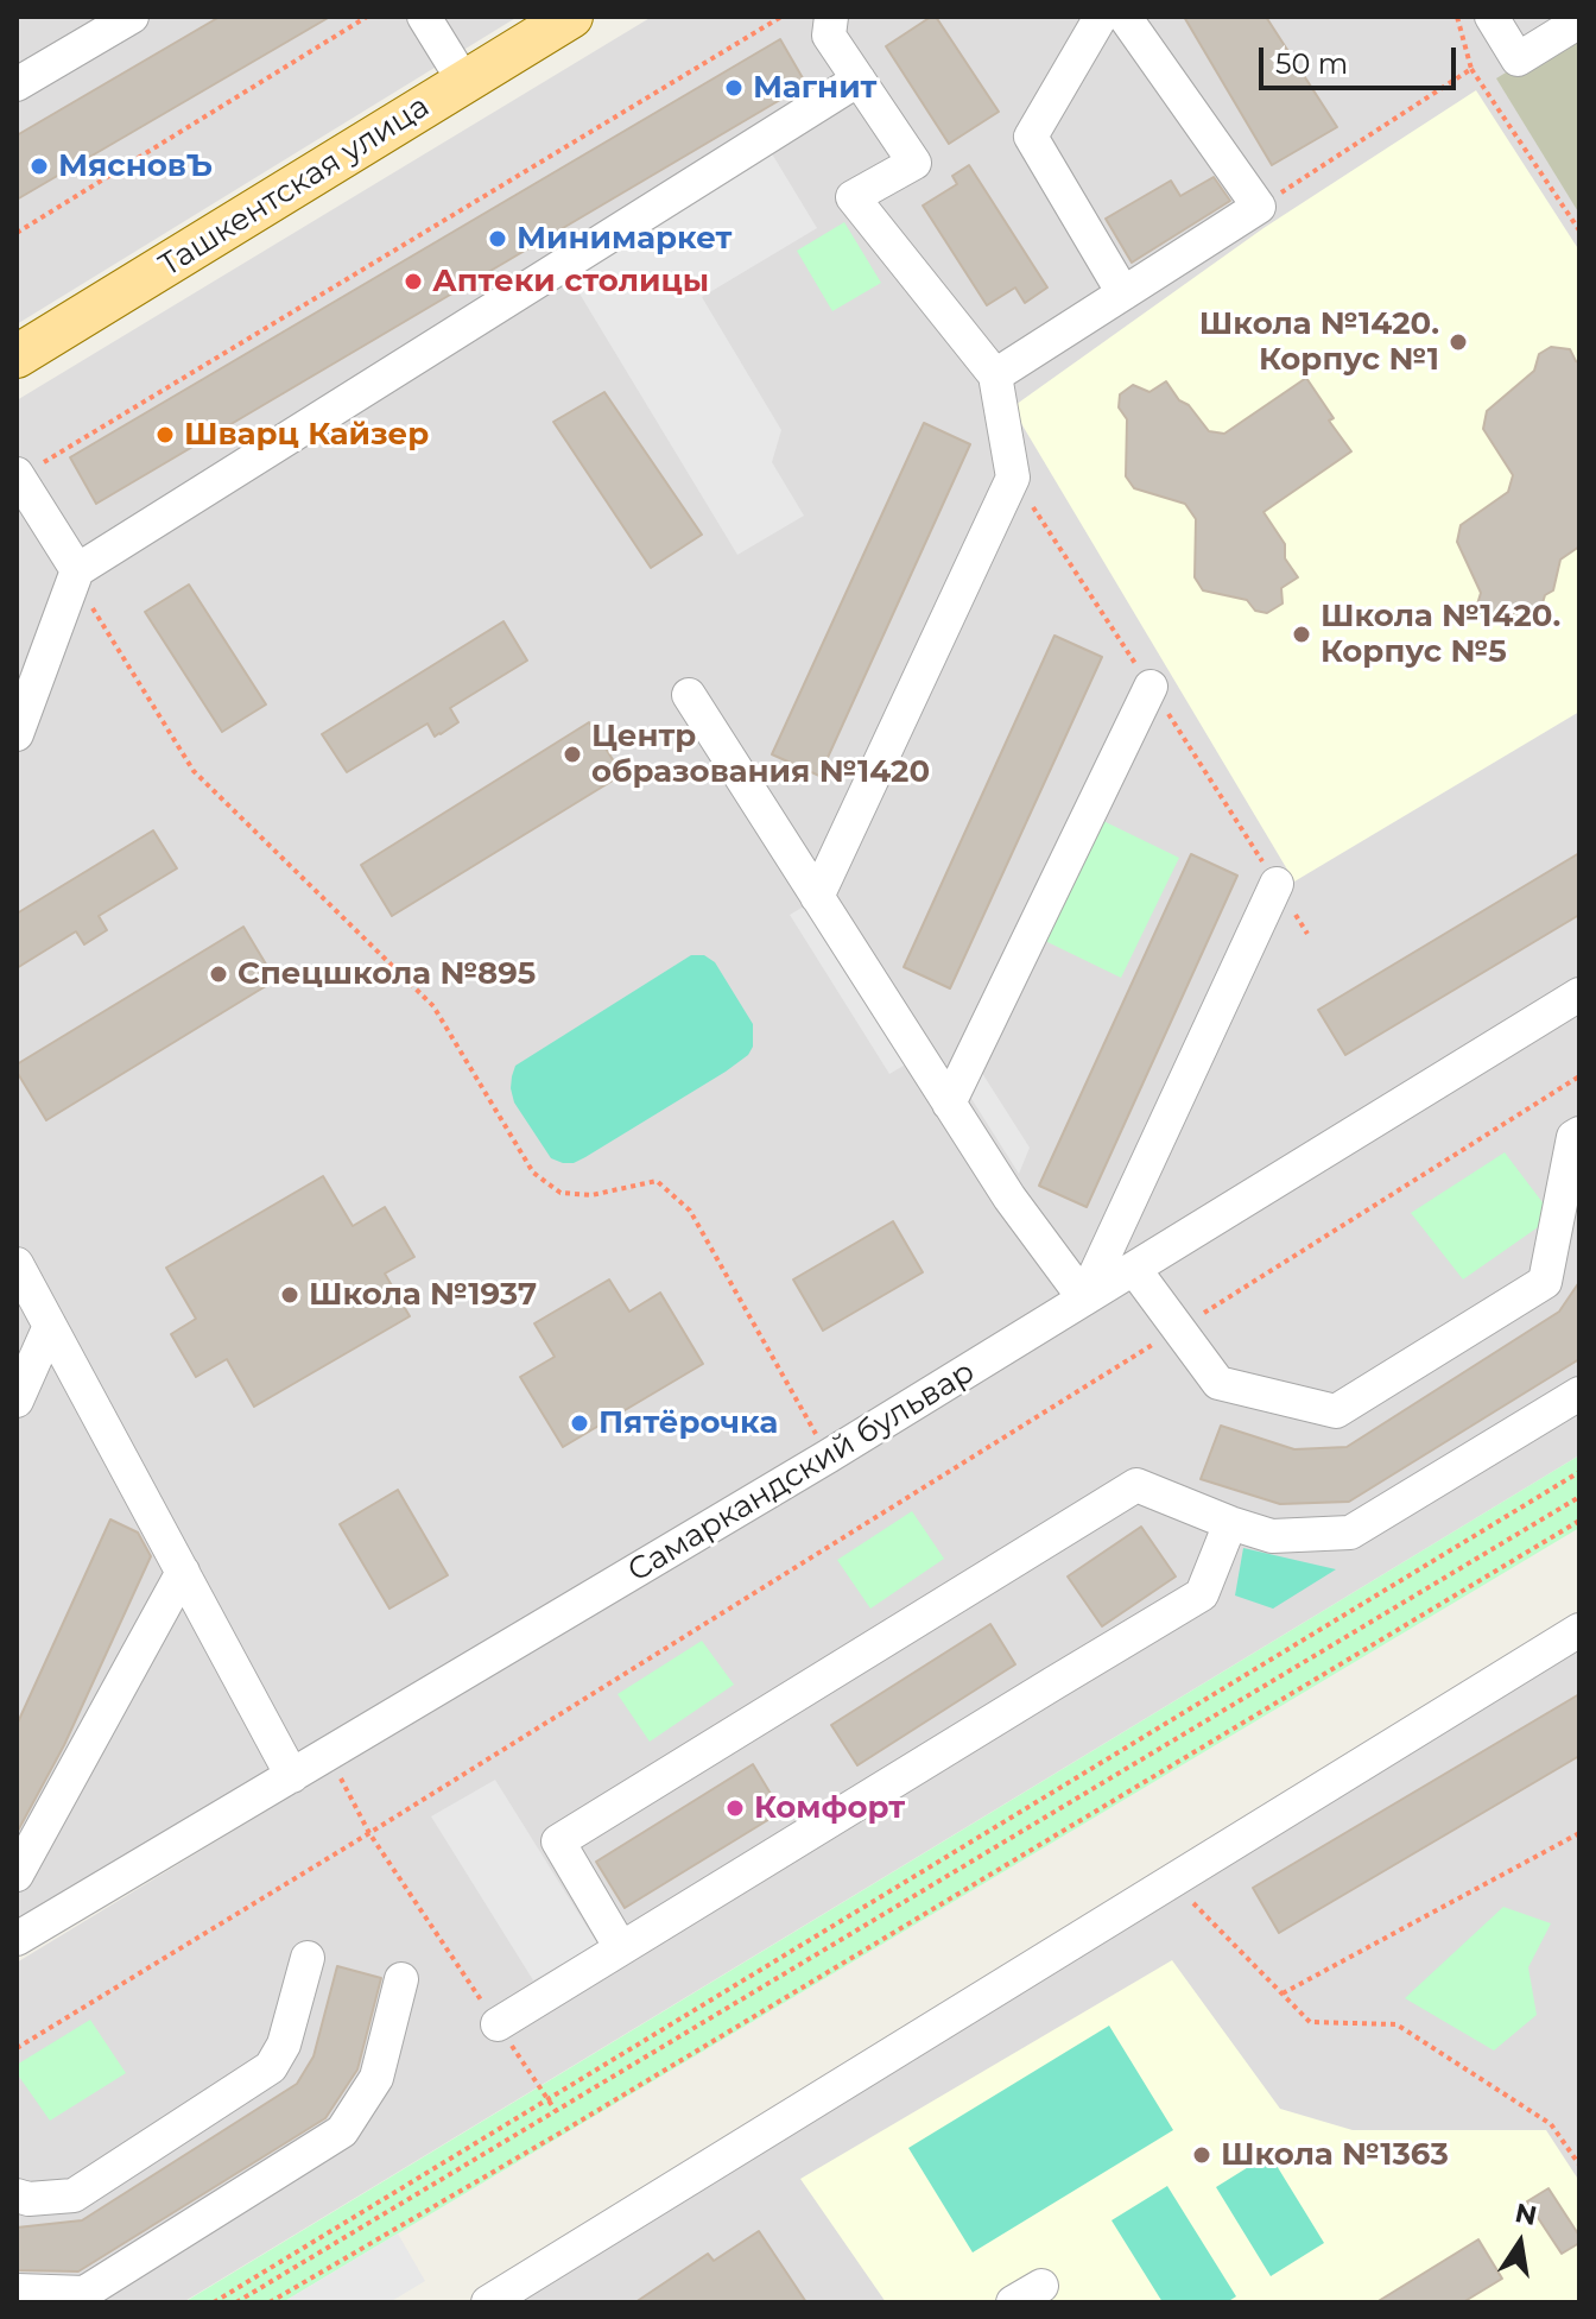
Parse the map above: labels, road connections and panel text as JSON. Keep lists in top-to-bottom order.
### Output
{
  "streets": {
    "main road": ["Ташкентская улица"],
    "street": ["Самаркандский бульвар"]
  },
  "places": [
    "Магнит",
    "МясновЪ",
    "Минимаркет",
    "Аптеки столицы",
    "Школа №1420. Корпус №1",
    "Шварц Кайзер",
    "Школа №1420. Корпус №5",
    "Центр образования №1420",
    "Спецшкола №895",
    "Школа №1937",
    "Пятёрочка",
    "Комфорт",
    "Школа №1363"
  ],
  "scale_bar": "50 m",
  "north": "top"
}
